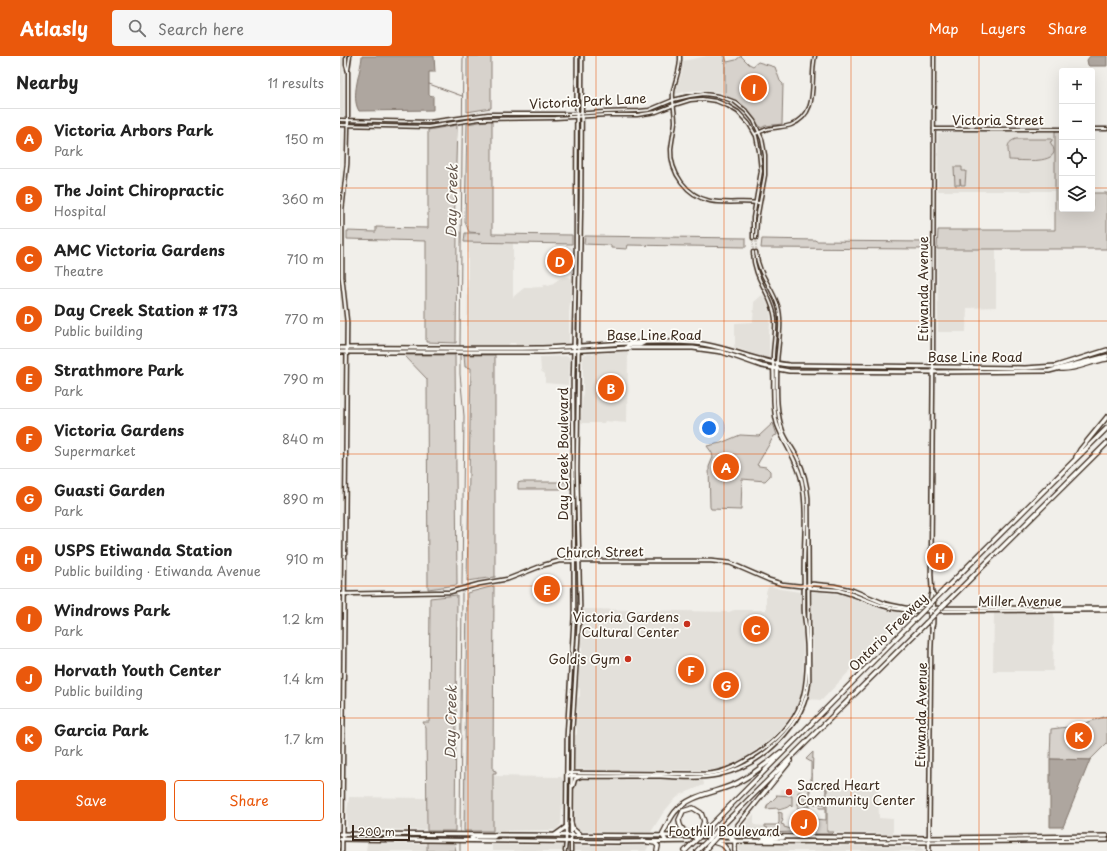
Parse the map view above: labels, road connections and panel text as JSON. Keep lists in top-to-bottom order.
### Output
{
  "streets": {
    "highway": ["Ontario Freeway"],
    "main road": [
      "Etiwanda Avenue",
      "Base Line Road",
      "Day Creek Boulevard",
      "Church Street",
      "Miller Avenue",
      "Foothill Boulevard"
    ],
    "street": ["Victoria Park Lane", "Victoria Street"]
  },
  "crossings": [
    ["Victoria Park Lane", "Day Creek Boulevard"],
    ["Victoria Street", "Etiwanda Avenue"],
    ["Etiwanda Avenue", "Base Line Road"],
    ["Etiwanda Avenue", "Church Street"],
    ["Etiwanda Avenue", "Miller Avenue"],
    ["Etiwanda Avenue", "Foothill Boulevard"],
    ["Base Line Road", "Day Creek Boulevard"],
    ["Day Creek Boulevard", "Church Street"],
    ["Day Creek Boulevard", "Foothill Boulevard"],
    ["Church Street", "Miller Avenue"]
  ],
  "water": ["Day Creek"],
  "places": ["Victoria Gardens Cultural Center", "Gold's Gym", "Sacred Heart Community Center"],
  "scale_bar": "200 m",
  "page": {
    "header": "Atlasly",
    "search": "Search here",
    "nav": ["Map", "Layers", "Share"],
    "heading": ["Nearby", "11 results"],
    "map_buttons": ["+", "−"],
    "pins": [
      "I",
      "D",
      "B",
      "A",
      "H",
      "E",
      "C",
      "F",
      "G",
      "K",
      "J"
    ],
    "list": [
      {
        "mark": "A",
        "name": "Victoria Arbors Park",
        "note": "Park",
        "value": "150 m"
      },
      {
        "mark": "B",
        "name": "The Joint Chiropractic",
        "note": "Hospital",
        "value": "360 m"
      },
      {
        "mark": "C",
        "name": "AMC Victoria Gardens",
        "note": "Theatre",
        "value": "710 m"
      },
      {
        "mark": "D",
        "name": "Day Creek Station # 173",
        "note": "Public building",
        "value": "770 m"
      },
      {
        "mark": "E",
        "name": "Strathmore Park",
        "note": "Park",
        "value": "790 m"
      },
      {
        "mark": "F",
        "name": "Victoria Gardens",
        "note": "Supermarket",
        "value": "840 m"
      },
      {
        "mark": "G",
        "name": "Guasti Garden",
        "note": "Park",
        "value": "890 m"
      },
      {
        "mark": "H",
        "name": "USPS Etiwanda Station",
        "note": "Public building · Etiwanda Avenue",
        "value": "910 m"
      },
      {
        "mark": "I",
        "name": "Windrows Park",
        "note": "Park",
        "value": "1.2 km"
      },
      {
        "mark": "J",
        "name": "Horvath Youth Center",
        "note": "Public building",
        "value": "1.4 km"
      },
      {
        "mark": "K",
        "name": "Garcia Park",
        "note": "Park",
        "value": "1.7 km"
      }
    ],
    "buttons": ["Save", "Share"],
    "scale": "200 m"
  }
}
